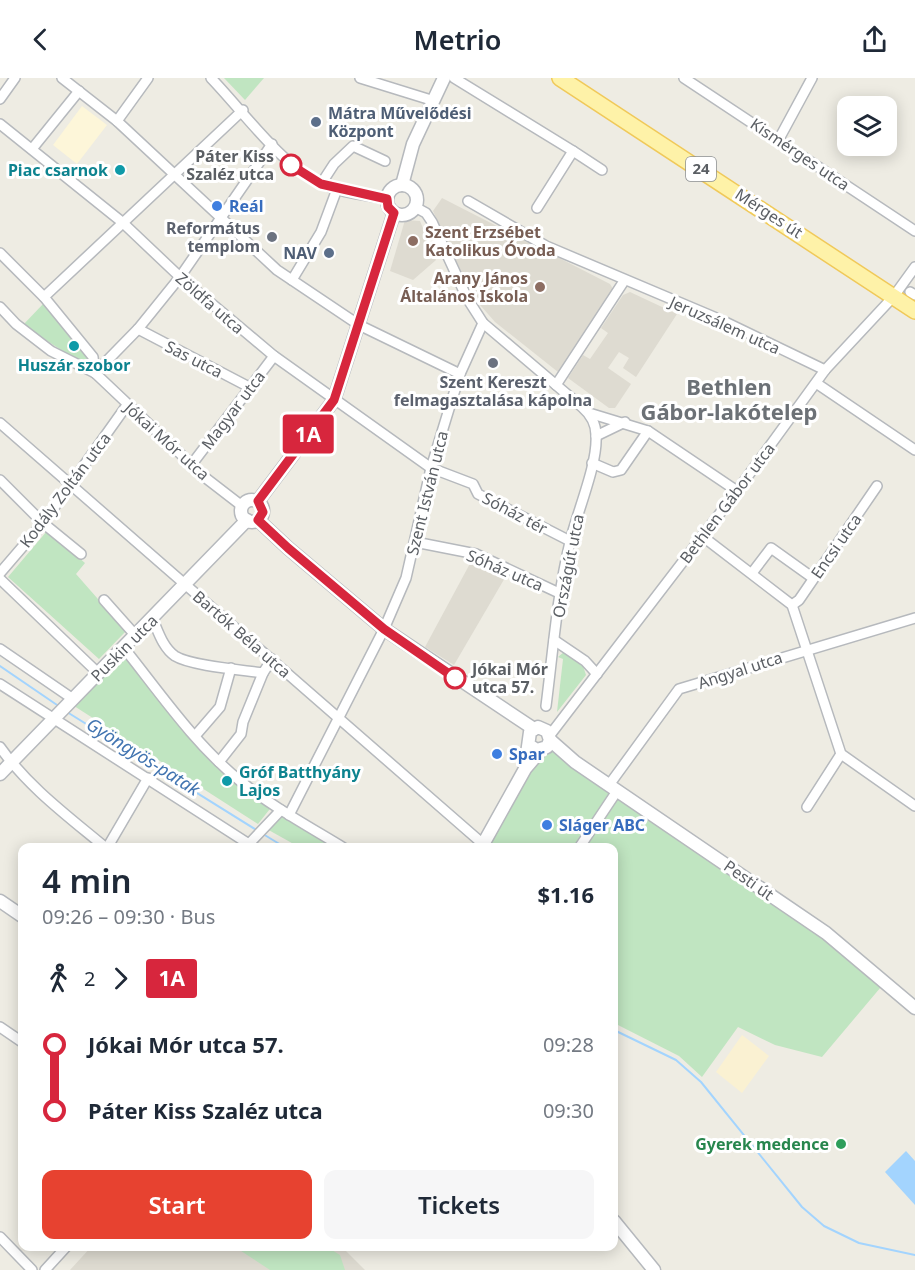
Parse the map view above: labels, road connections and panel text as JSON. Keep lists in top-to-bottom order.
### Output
{
  "streets": {
    "main road": ["24", "Mérges út"],
    "street": [
      "Kismérges utca",
      "Zöldfa utca",
      "Jeruzsálem utca",
      "Sas utca",
      "Magyar utca",
      "Jókai Mór utca",
      "Kodály Zoltán utca",
      "Szent István utca",
      "Bethlen Gábor utca",
      "Sóház tér",
      "Encsi utca",
      "Országút utca",
      "Sóház utca",
      "Bartók Béla utca",
      "Puskin utca",
      "Angyal utca",
      "Pesti út"
    ]
  },
  "crossings": [
    ["Mérges út", "Bethlen Gábor utca"],
    ["Zöldfa utca", "Magyar utca"],
    ["Zöldfa utca", "Szent István utca"],
    ["Zöldfa utca", "Sóház tér"],
    ["Jeruzsálem utca", "Bethlen Gábor utca"],
    ["Sas utca", "Magyar utca"],
    ["Magyar utca", "Jókai Mór utca"],
    ["Jókai Mór utca", "Kodály Zoltán utca"],
    ["Jókai Mór utca", "Puskin utca"],
    ["Kodály Zoltán utca", "Bartók Béla utca"],
    ["Szent István utca", "Sóház tér"],
    ["Szent István utca", "Sóház utca"],
    ["Szent István utca", "Bartók Béla utca"],
    ["Bethlen Gábor utca", "Pesti út"],
    ["Sóház tér", "Országút utca"],
    ["Országút utca", "Sóház utca"],
    ["Bartók Béla utca", "Puskin utca"],
    ["Angyal utca", "Pesti út"]
  ],
  "districts": ["Bethlen Gábor-lakótelep"],
  "water": ["Gyöngyös-patak"],
  "places": [
    "Mátra Művelődési Központ",
    "Páter Kiss Szaléz utca",
    "Piac csarnok",
    "Reál",
    "Református templom",
    "Szent Erzsébet Katolikus Óvoda",
    "NAV",
    "Arany János Általános Iskola",
    "Huszár szobor",
    "Szent Kereszt felmagasztalása kápolna",
    "Jókai Mór utca 57.",
    "Spar",
    "Gróf Batthyány Lajos",
    "Sláger ABC",
    "Gyerek medence"
  ],
  "lines": ["bus line 1A"],
  "page": {
    "header": "Metrio",
    "on_map": "1A",
    "heading": ["4 min", "09:26 – 09:30 · Bus", "$1.16"],
    "legs": ["2", "1A"],
    "list": [
      {
        "name": "Jókai Mór utca 57.",
        "value": "09:28"
      },
      {
        "name": "Páter Kiss Szaléz utca",
        "value": "09:30"
      }
    ],
    "buttons": ["Start", "Tickets"]
  }
}
